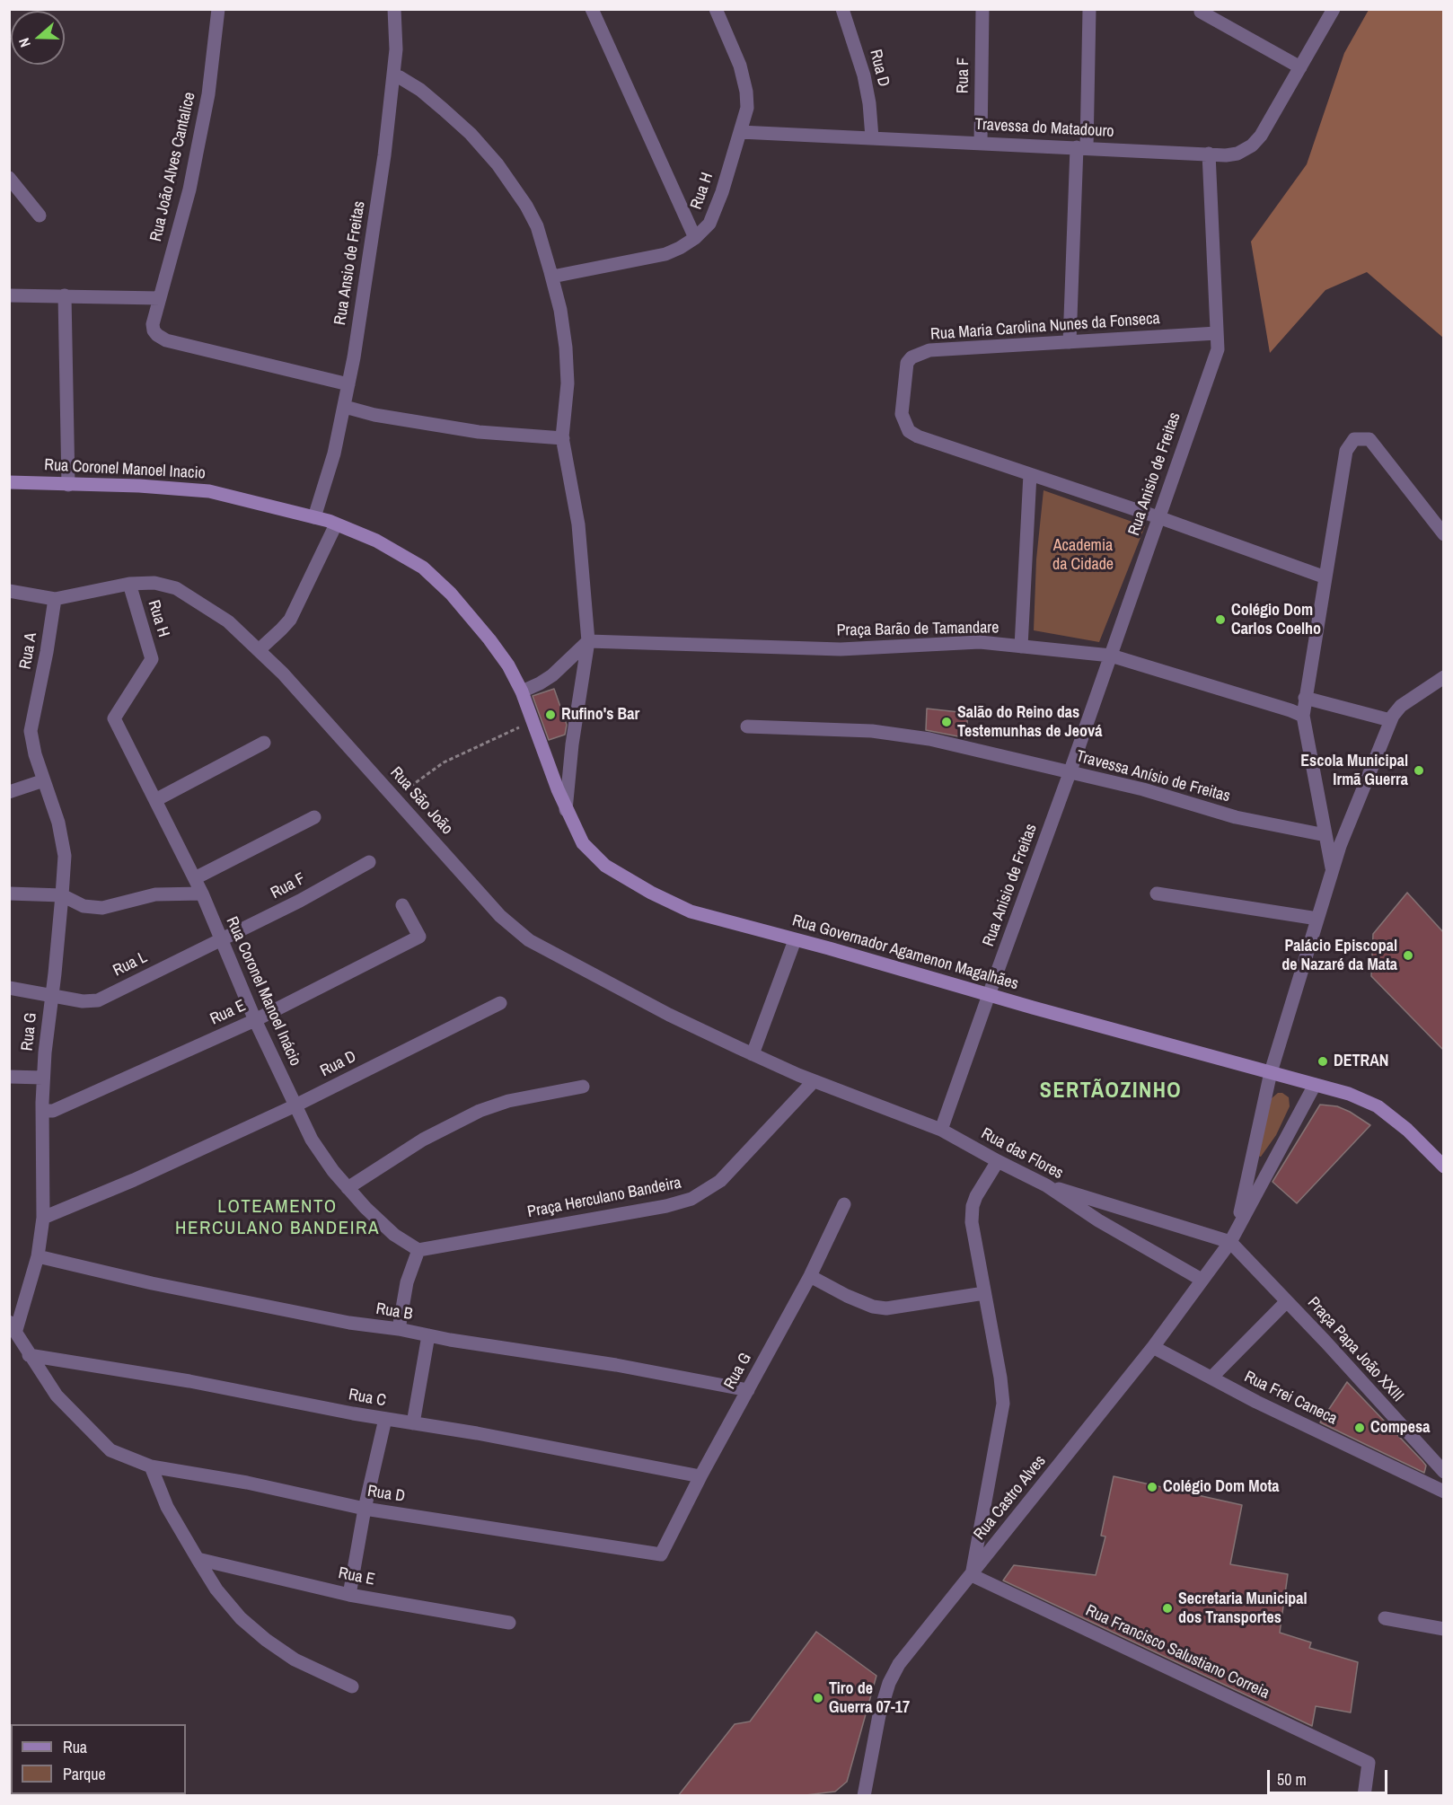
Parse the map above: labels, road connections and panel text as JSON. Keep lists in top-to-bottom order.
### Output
{
  "streets": {
    "street": [
      "Rua D",
      "Rua F",
      "Travessa do Matadouro",
      "Rua João Alves Cantalice",
      "Rua H",
      "Rua Ansio de Freitas",
      "Rua Maria Carolina Nunes da Fonseca",
      "Rua Coronel Manoel Inacio",
      "Rua Anisio de Freitas",
      "Praça Barão de Tamandare",
      "Rua A",
      "Travessa Anísio de Freitas",
      "Rua São João",
      "Rua Governador Agamenon Magalhães",
      "Rua L",
      "Rua Coronel Manoel Inácio",
      "Rua E",
      "Rua G",
      "Rua das Flores",
      "Praça Herculano Bandeira",
      "Rua B",
      "Praça Papa João XXIII",
      "Rua C",
      "Rua Frei Caneca",
      "Rua Castro Alves",
      "Rua Francisco Salustiano Correia"
    ]
  },
  "crossings": [
    ["Rua D", "Travessa do Matadouro"],
    ["Rua D", "Rua Coronel Manoel Inácio"],
    ["Rua D", "Rua G"],
    ["Rua D", "Rua C"],
    ["Rua F", "Travessa do Matadouro"],
    ["Rua F", "Rua L"],
    ["Rua F", "Rua Coronel Manoel Inácio"],
    ["Travessa do Matadouro", "Rua H"],
    ["Travessa do Matadouro", "Rua Anisio de Freitas"],
    ["Rua João Alves Cantalice", "Rua Ansio de Freitas"],
    ["Rua H", "Rua São João"],
    ["Rua H", "Rua Coronel Manoel Inácio"],
    ["Rua Ansio de Freitas", "Rua Coronel Manoel Inacio"],
    ["Rua Maria Carolina Nunes da Fonseca", "Rua Anisio de Freitas"],
    ["Rua Coronel Manoel Inacio", "Rua Governador Agamenon Magalhães"],
    ["Rua Anisio de Freitas", "Praça Barão de Tamandare"],
    ["Rua Anisio de Freitas", "Travessa Anísio de Freitas"],
    ["Rua Anisio de Freitas", "Rua Governador Agamenon Magalhães"],
    ["Rua Anisio de Freitas", "Rua das Flores"],
    ["Rua A", "Rua São João"],
    ["Rua A", "Rua G"],
    ["Rua São João", "Rua das Flores"],
    ["Rua São João", "Praça Herculano Bandeira"],
    ["Rua Governador Agamenon Magalhães", "Rua Castro Alves"],
    ["Rua L", "Rua Coronel Manoel Inácio"],
    ["Rua L", "Rua G"],
    ["Rua Coronel Manoel Inácio", "Rua E"],
    ["Rua Coronel Manoel Inácio", "Praça Herculano Bandeira"],
    ["Rua E", "Rua G"],
    ["Rua G", "Rua B"],
    ["Rua G", "Rua C"],
    ["Rua das Flores", "Praça Herculano Bandeira"],
    ["Rua das Flores", "Rua Castro Alves"],
    ["Praça Papa João XXIII", "Rua Castro Alves"],
    ["Rua Frei Caneca", "Rua Castro Alves"],
    ["Rua Castro Alves", "Rua Francisco Salustiano Correia"]
  ],
  "districts": ["SERTÃOZINHO", "LOTEAMENTO HERCULANO BANDEIRA"],
  "parks": ["Academia da Cidade"],
  "places": [
    "Colégio Dom Carlos Coelho",
    "Rufino's Bar",
    "Salão do Reino das Testemunhas de Jeová",
    "Escola Municipal Irmã Guerra",
    "Palácio Episcopal de Nazaré da Mata",
    "DETRAN",
    "Compesa",
    "Colégio Dom Mota",
    "Secretaria Municipal dos Transportes",
    "Tiro de Guerra 07-17"
  ],
  "legend": ["Rua", "Parque"],
  "scale_bar": "50 m",
  "north": "left"
}
